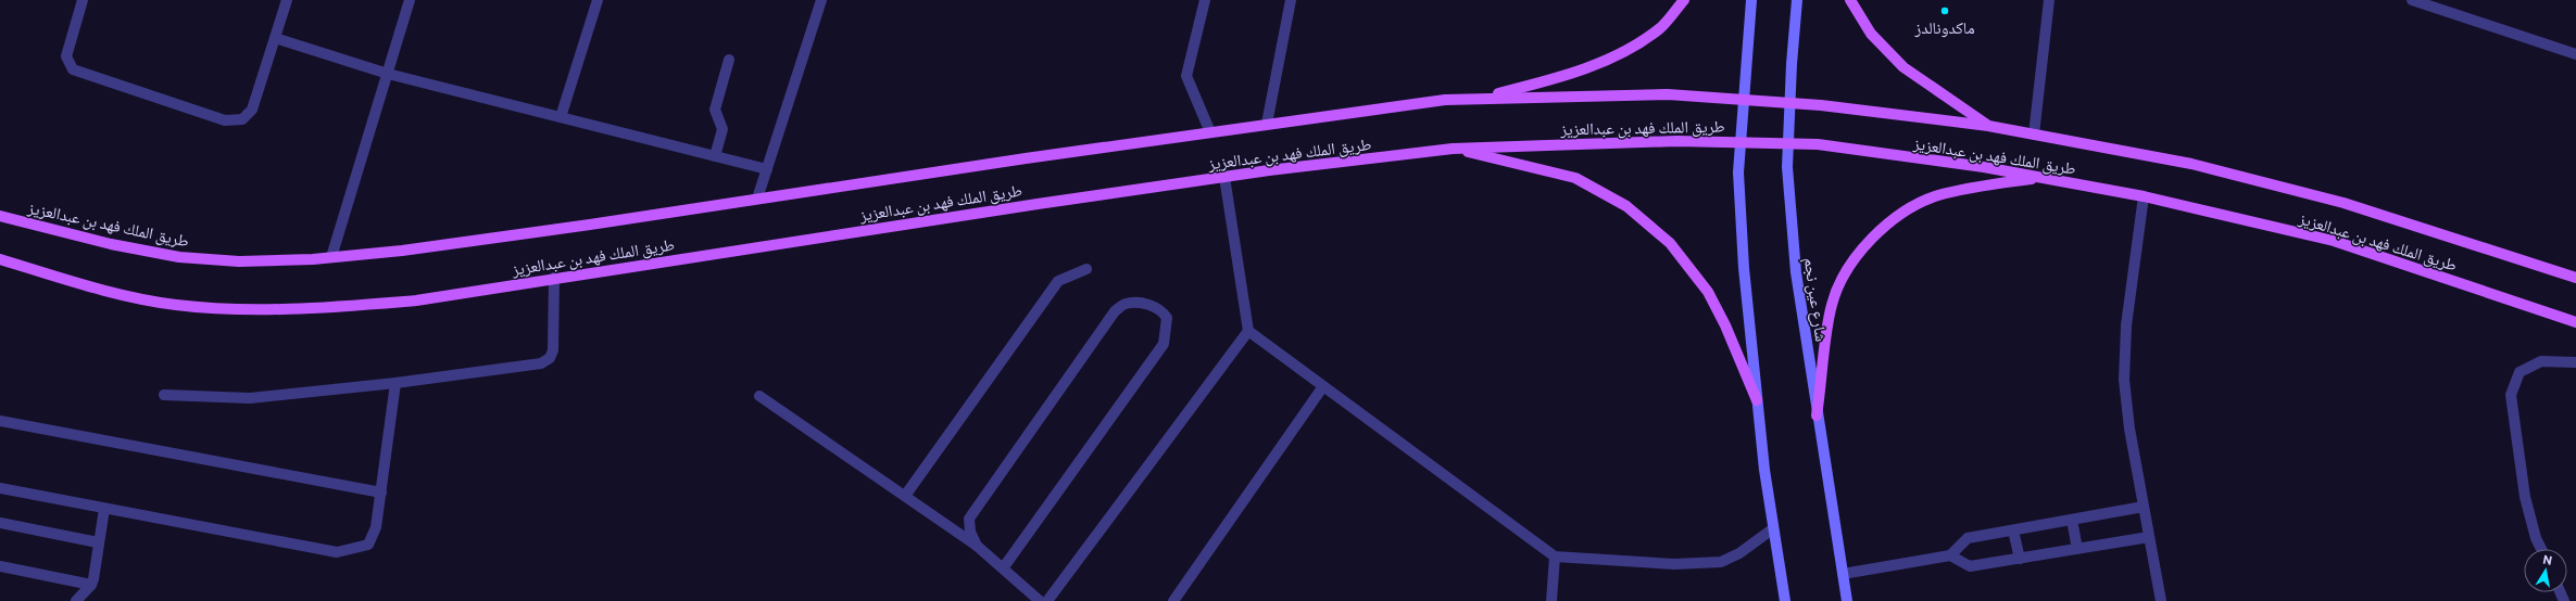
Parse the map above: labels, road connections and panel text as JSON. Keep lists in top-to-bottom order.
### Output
{
  "streets": {
    "main road": ["طريق الملك فهد بن عبدالعزيز", "شارع عين نجم"]
  },
  "crossings": [
    ["طريق الملك فهد بن عبدالعزيز", "شارع عين نجم"]
  ],
  "places": ["ماكدونالدز"],
  "north": "top"
}
